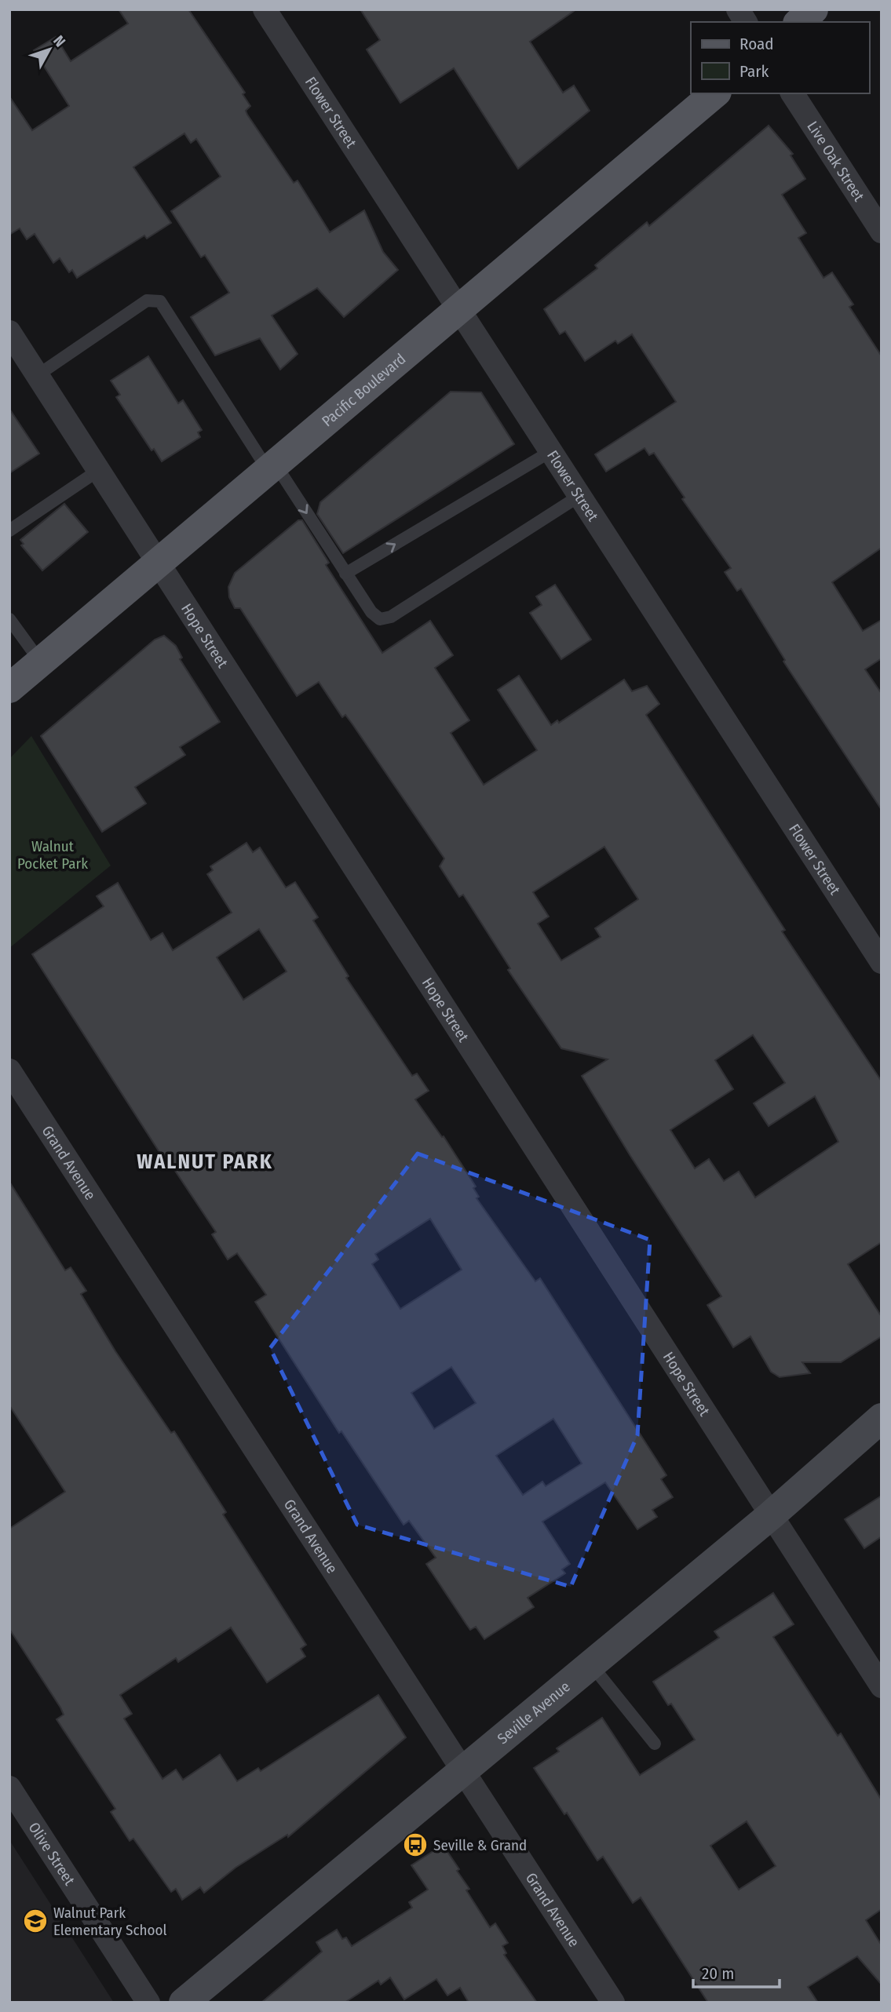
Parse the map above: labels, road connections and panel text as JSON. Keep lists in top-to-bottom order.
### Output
{
  "streets": {
    "main road": ["Pacific Boulevard"],
    "street": [
      "Flower Street",
      "Live Oak Street",
      "Hope Street",
      "Grand Avenue",
      "Seville Avenue",
      "Olive Street"
    ]
  },
  "crossings": [
    ["Flower Street", "Pacific Boulevard"],
    ["Pacific Boulevard", "Hope Street"],
    ["Hope Street", "Seville Avenue"],
    ["Grand Avenue", "Seville Avenue"]
  ],
  "districts": ["WALNUT PARK"],
  "parks": ["Walnut Pocket Park"],
  "places": {
    "bus stop": ["Seville & Grand"],
    "school or university": ["Walnut Park Elementary School"]
  },
  "legend": ["Road", "Park"],
  "scale_bar": "20 m",
  "north": "top right"
}
